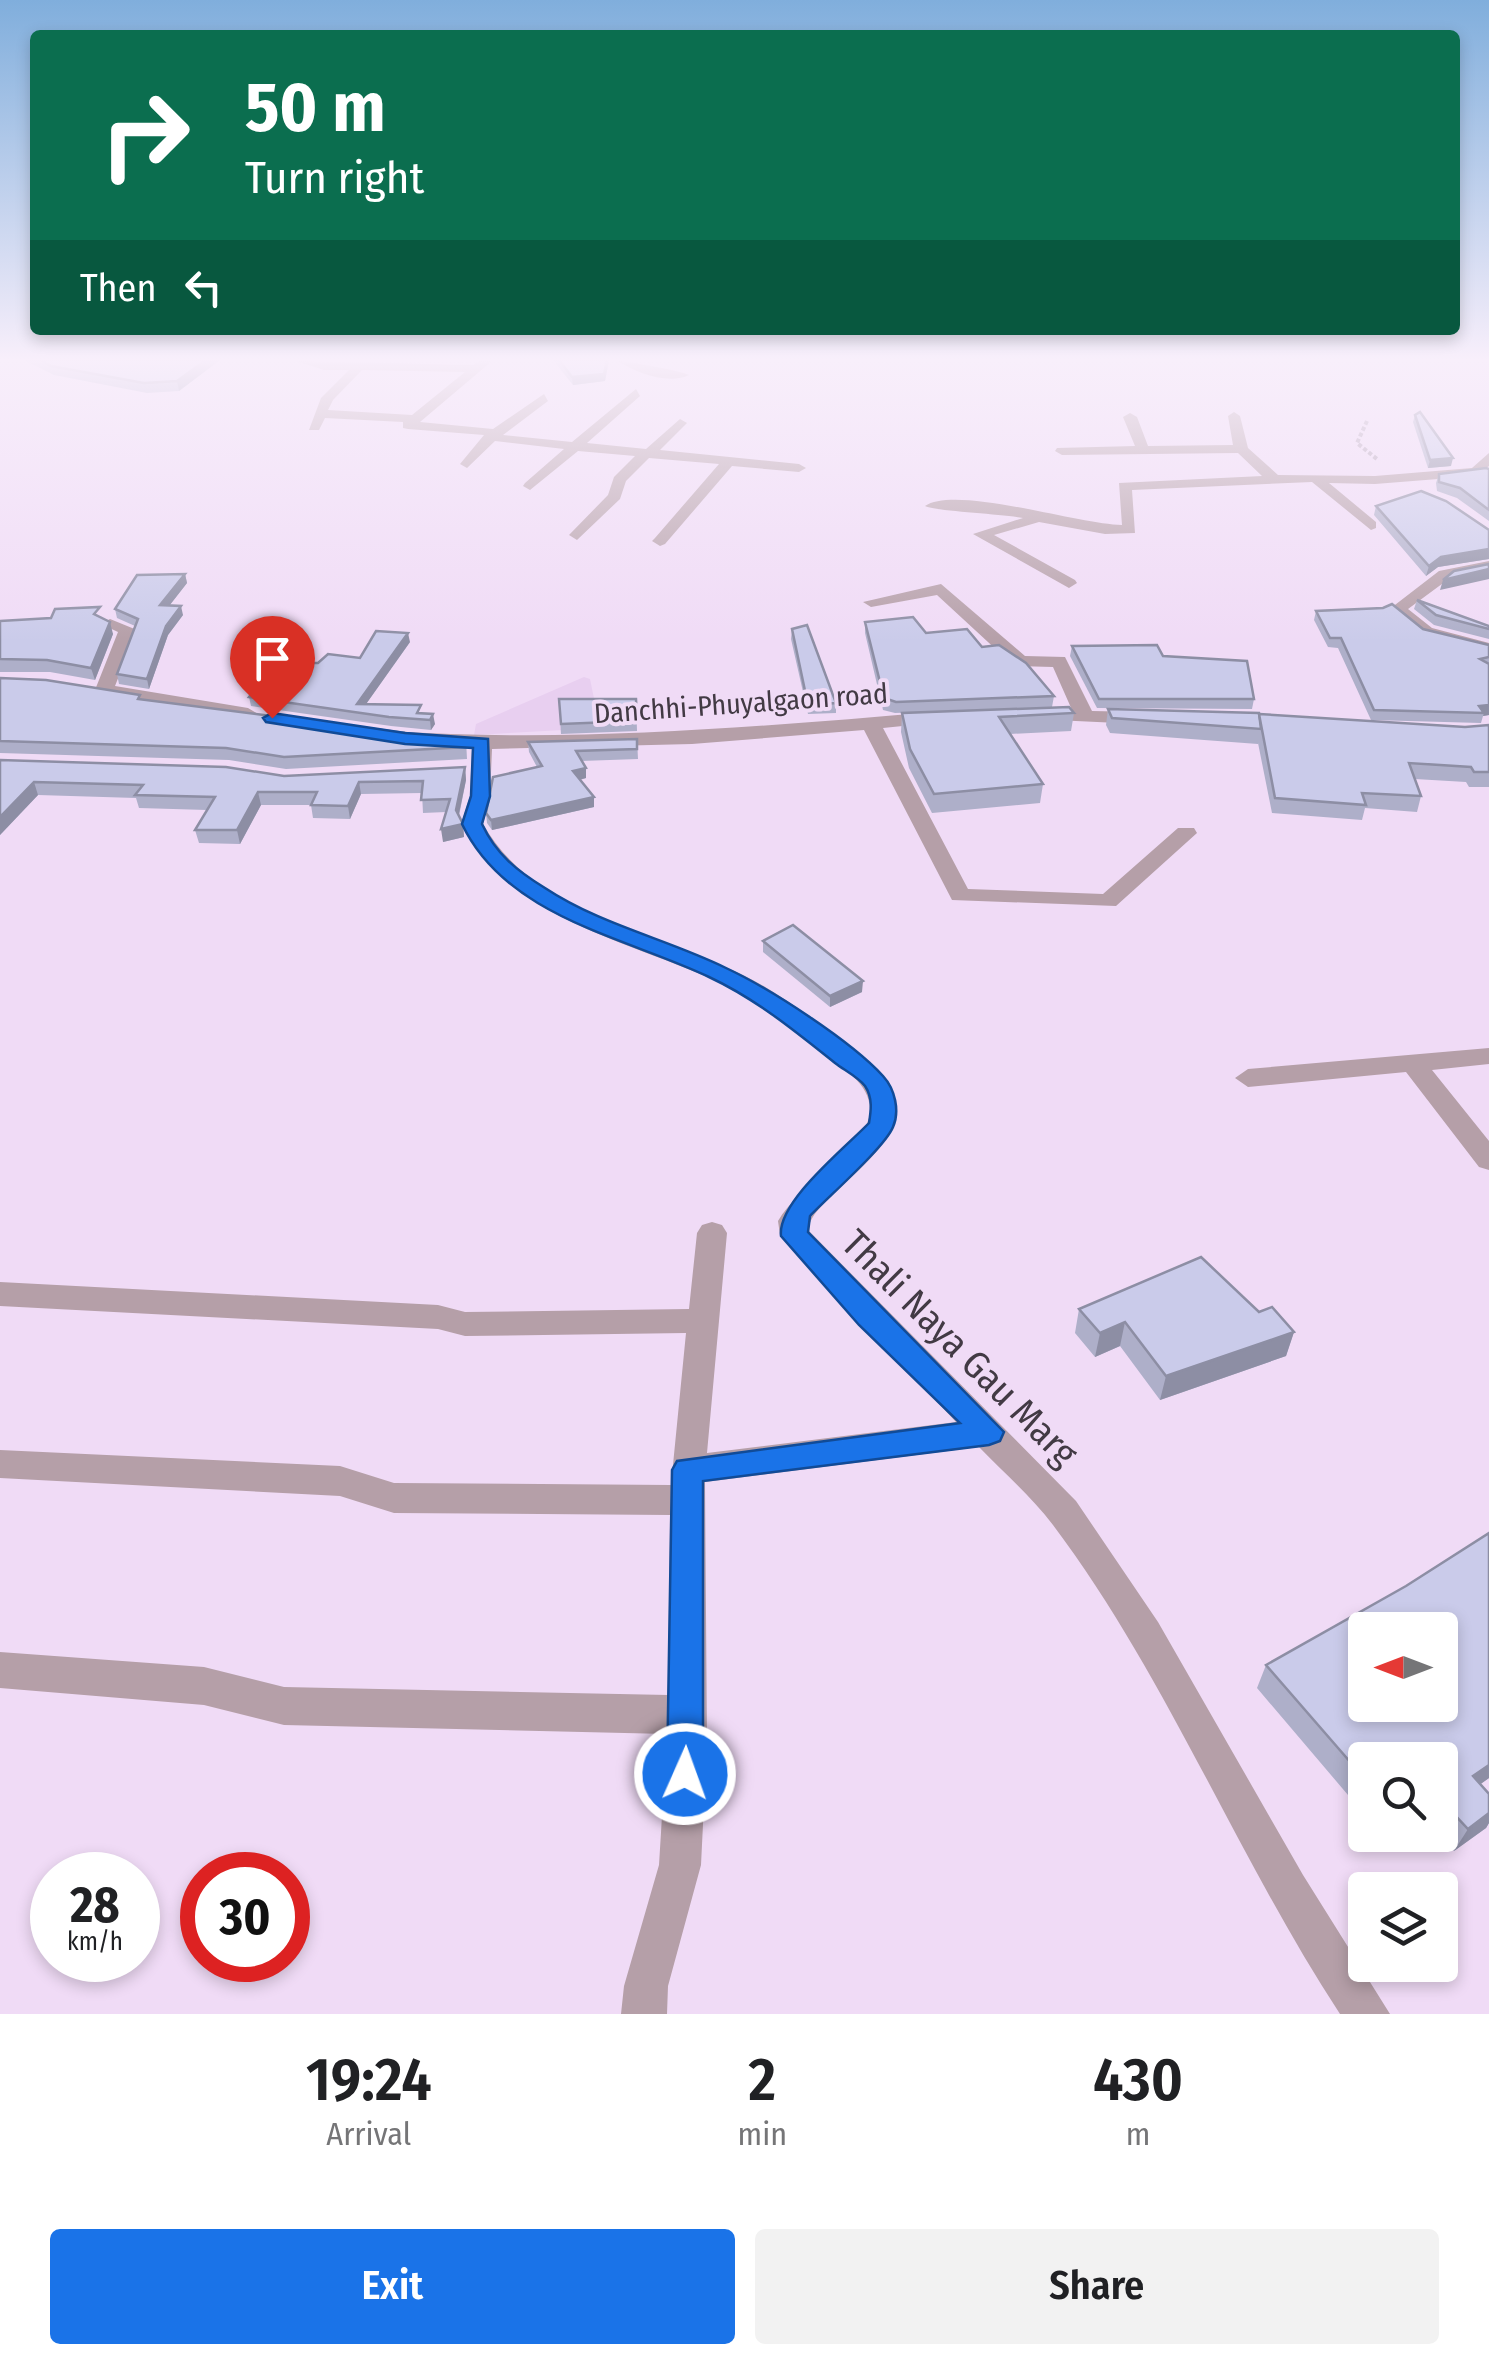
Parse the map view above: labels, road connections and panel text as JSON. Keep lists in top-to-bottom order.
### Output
{
  "streets": {
    "street": ["Danchhi-Phuyalgaon road", "Thali Naya Gau Marg"]
  },
  "crossings": [
    ["Danchhi-Phuyalgaon road", "Thali Naya Gau Marg"]
  ],
  "north": "left",
  "page": {
    "turn": ["50 m", "Turn right"],
    "then": "Then",
    "speed": "28 km/h",
    "limit": "30",
    "eta": [
      "19:24",
      "Arrival",
      "2",
      "min",
      "430",
      "m"
    ],
    "buttons": ["Exit", "Share"]
  }
}
